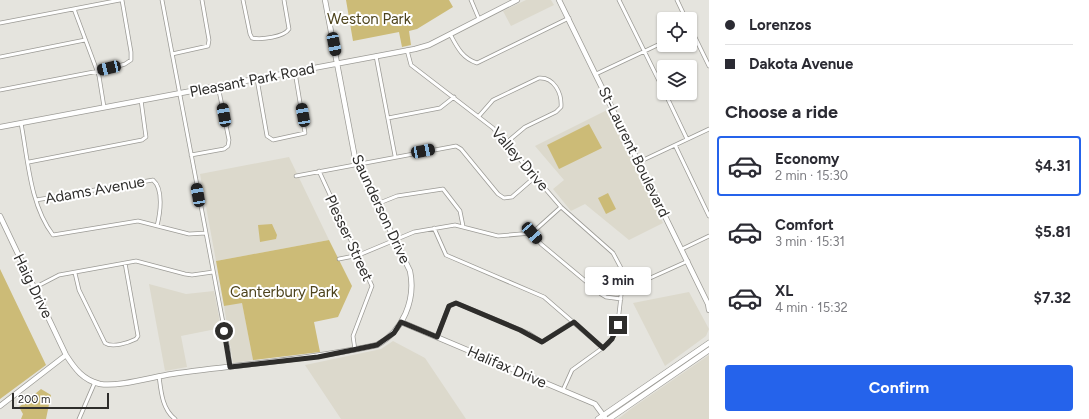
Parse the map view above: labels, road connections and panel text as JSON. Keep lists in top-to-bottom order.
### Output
{
  "streets": {
    "street": [
      "Pleasant Park Road",
      "St-Laurent Boulevard",
      "Valley Drive",
      "Adams Avenue",
      "Saunderson Drive",
      "Plesser Street",
      "Haig Drive",
      "Halifax Drive"
    ]
  },
  "crossings": [
    ["Pleasant Park Road", "Valley Drive"],
    ["Pleasant Park Road", "Saunderson Drive"],
    ["Saunderson Drive", "Plesser Street"],
    ["Saunderson Drive", "Haig Drive"],
    ["Saunderson Drive", "Halifax Drive"]
  ],
  "parks": ["Weston Park", "Canterbury Park"],
  "scale_bar": "200 m",
  "page": {
    "banner": ["Lorenzos", "Dakota Avenue"],
    "heading": "Choose a ride",
    "list": [
      {
        "name": "Economy",
        "note": "2 min · 15:30",
        "value": "$4.31"
      },
      {
        "name": "Comfort",
        "note": "3 min · 15:31",
        "value": "$5.81"
      },
      {
        "name": "XL",
        "note": "4 min · 15:32",
        "value": "$7.32"
      }
    ],
    "bubble": "3 min",
    "buttons": "Confirm",
    "scale": "200 m"
  }
}
